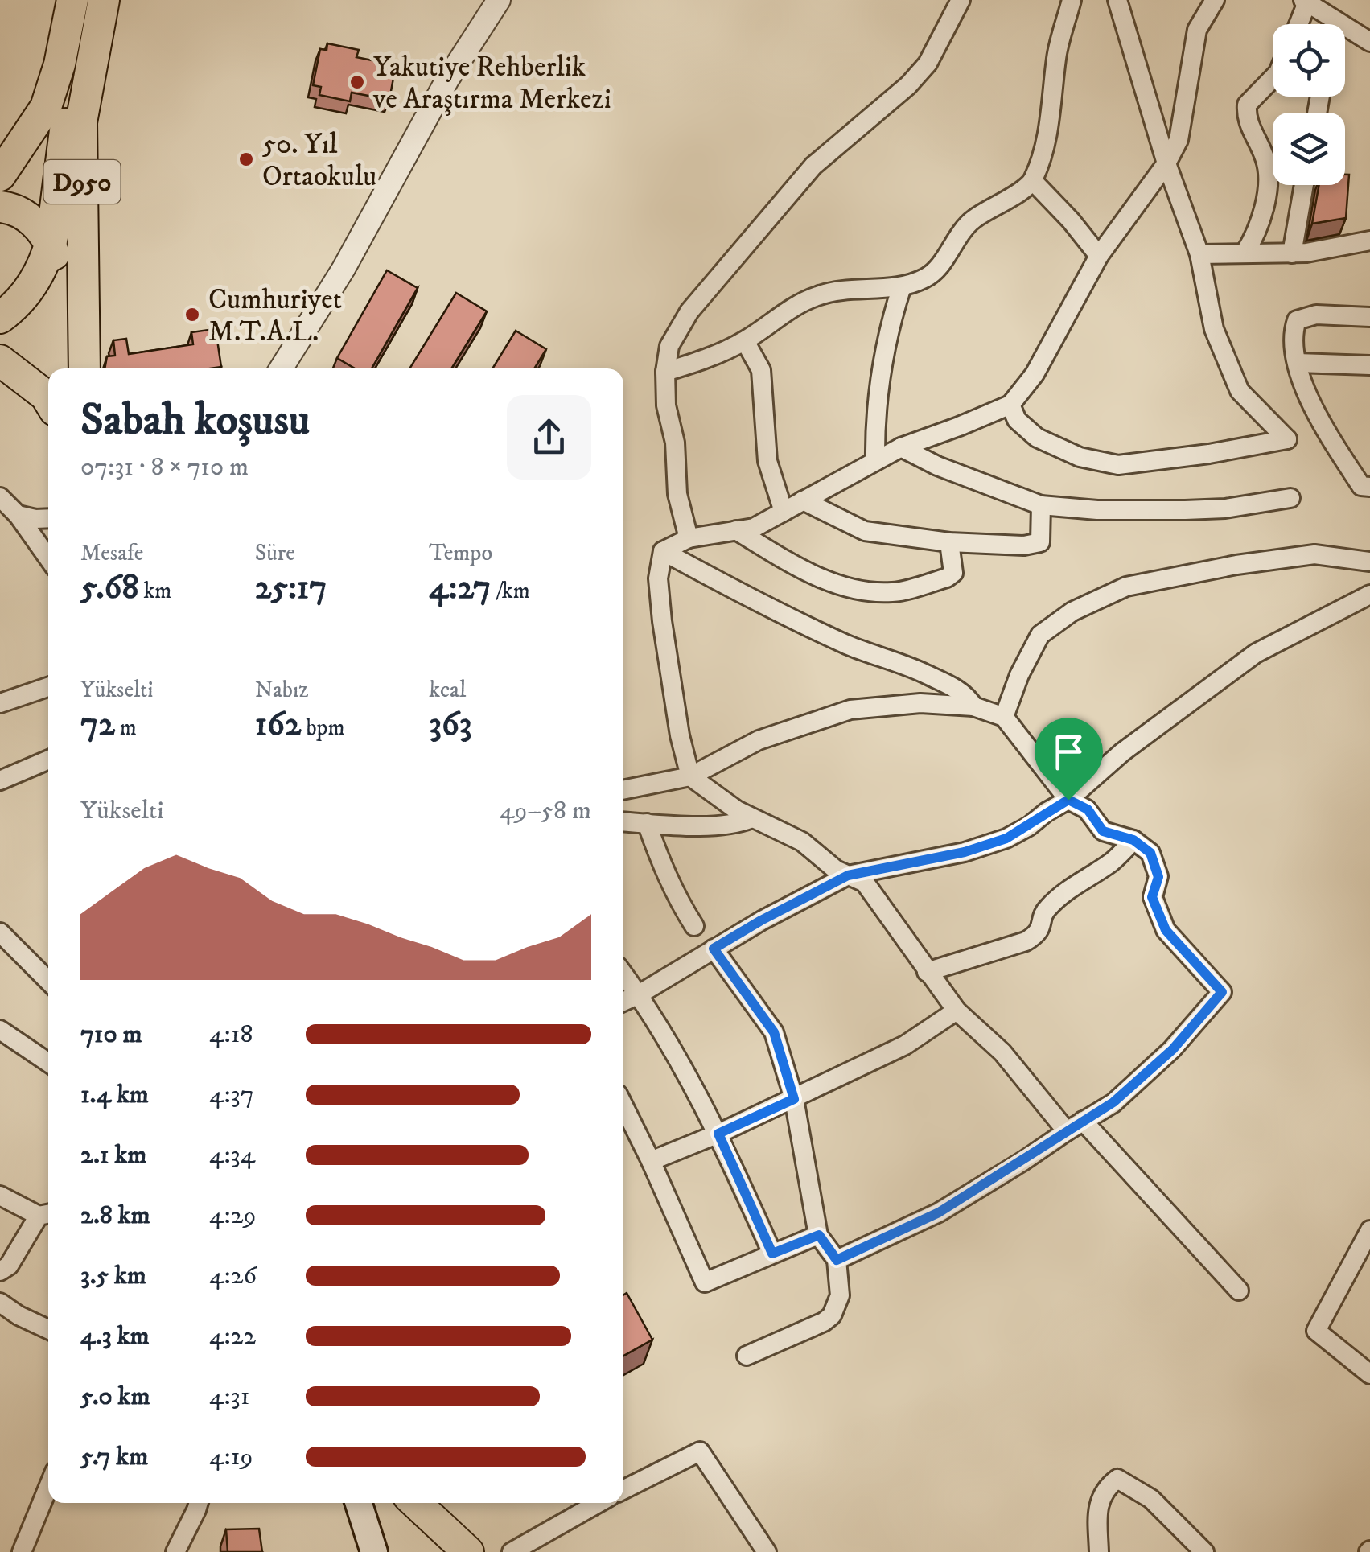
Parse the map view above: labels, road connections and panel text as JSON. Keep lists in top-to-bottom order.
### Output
{
  "streets": {
    "highway": ["D950"]
  },
  "places": ["Yakutiye Rehberlik ve Araştırma Merkezi", "50. Yıl Ortaokulu", "Cumhuriyet M.T.A.L."],
  "page": {
    "heading": ["Sabah koşusu", "07:31 · 8 × 710 m"],
    "stats": [
      ["Mesafe", "5.68 km"],
      ["Süre", "25:17"],
      ["Tempo", "4:27 /km"],
      ["Yükselti", "72 m"],
      ["Nabız", "162 bpm"],
      ["kcal", "363"]
    ],
    "chart": ["Yükselti", "49–58 m"],
    "list": [
      {
        "name": "710 m",
        "note": "4:18"
      },
      {
        "name": "1.4 km",
        "note": "4:37"
      },
      {
        "name": "2.1 km",
        "note": "4:34"
      },
      {
        "name": "2.8 km",
        "note": "4:29"
      },
      {
        "name": "3.5 km",
        "note": "4:26"
      },
      {
        "name": "4.3 km",
        "note": "4:22"
      },
      {
        "name": "5.0 km",
        "note": "4:31"
      },
      {
        "name": "5.7 km",
        "note": "4:19"
      }
    ]
  }
}
